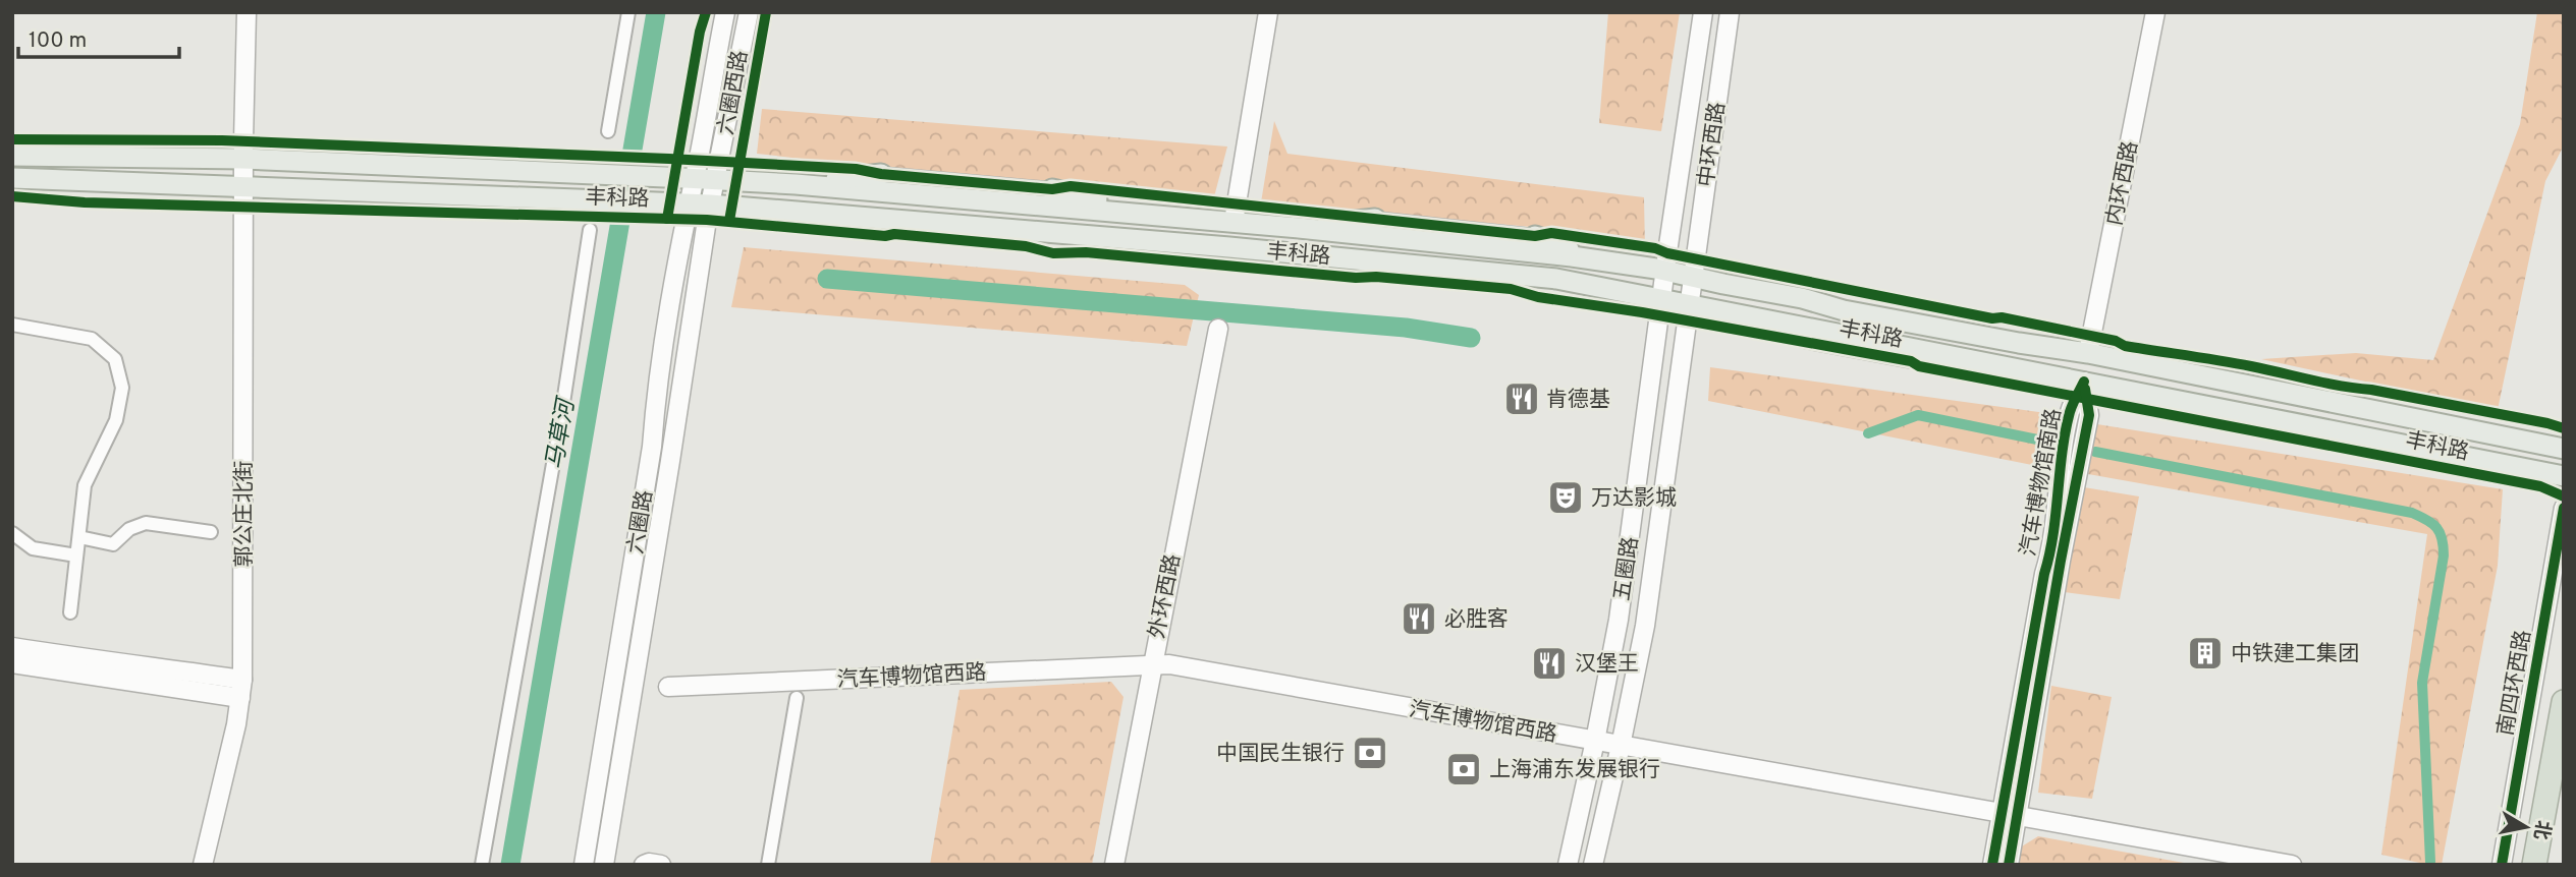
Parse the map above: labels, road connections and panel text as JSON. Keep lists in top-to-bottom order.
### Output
{
  "streets": {
    "main road": ["丰科路"],
    "street": [
      "六圈西路",
      "中环西路",
      "内环西路",
      "汽车博物馆南路",
      "郭公庄北街",
      "六圈路",
      "五圈路",
      "外环西路",
      "汽车博物馆西路",
      "南四环西路"
    ]
  },
  "crossings": [
    ["六圈西路", "丰科路"],
    ["六圈西路", "六圈路"],
    ["中环西路", "丰科路"],
    ["中环西路", "五圈路"],
    ["内环西路", "丰科路"],
    ["丰科路", "汽车博物馆南路"],
    ["丰科路", "郭公庄北街"],
    ["丰科路", "六圈路"],
    ["丰科路", "五圈路"],
    ["汽车博物馆南路", "汽车博物馆西路"],
    ["五圈路", "汽车博物馆西路"],
    ["外环西路", "汽车博物馆西路"]
  ],
  "water": ["马草河"],
  "places": {
    "restaurant": ["肯德基", "必胜客", "汉堡王"],
    "theatre": ["万达影城"],
    "building": ["中铁建工集团"],
    "bank": ["中国民生银行", "上海浦东发展银行"]
  },
  "scale_bar": "100 m",
  "north": "right"
}
